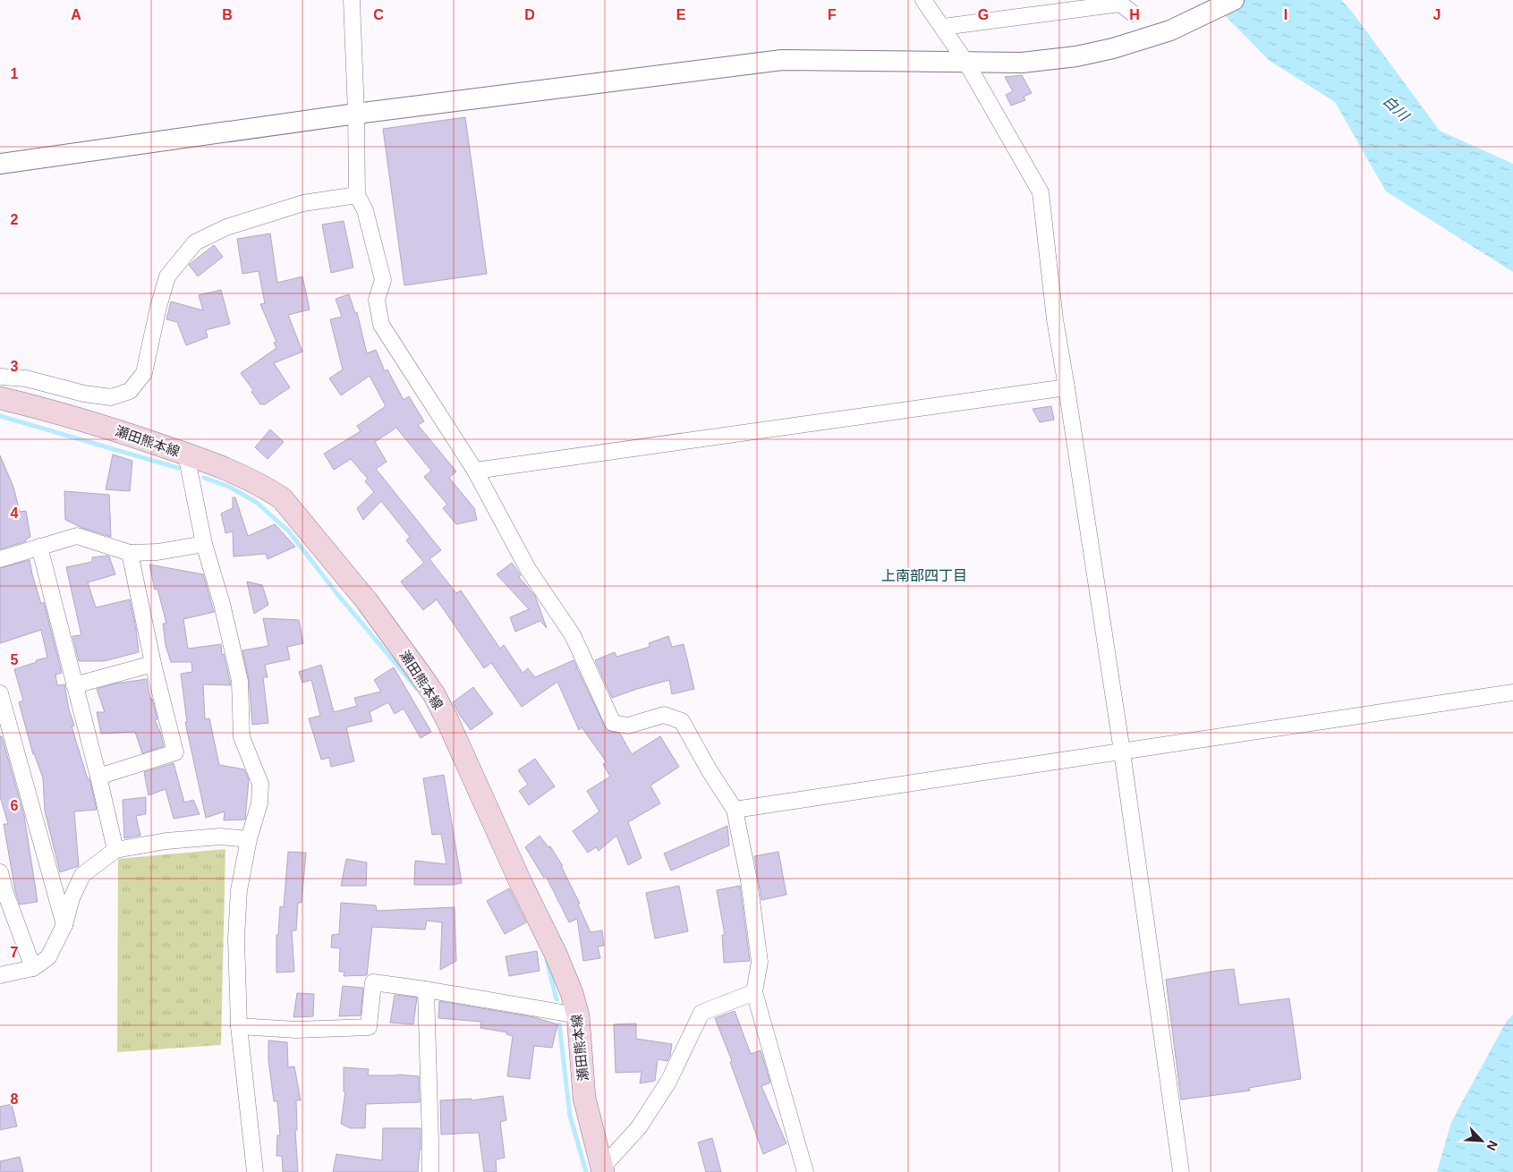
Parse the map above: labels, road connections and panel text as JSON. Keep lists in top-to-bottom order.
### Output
{
  "streets": {
    "main road": ["瀬田熊本線"]
  },
  "districts": ["上南部四丁目"],
  "water": ["白川"],
  "north": "bottom right",
  "grid": {
    "columns": [
      "A",
      "B",
      "C",
      "D",
      "E",
      "F",
      "G",
      "H",
      "I",
      "J"
    ],
    "rows": [
      "1",
      "2",
      "3",
      "4",
      "5",
      "6",
      "7",
      "8"
    ]
  }
}
